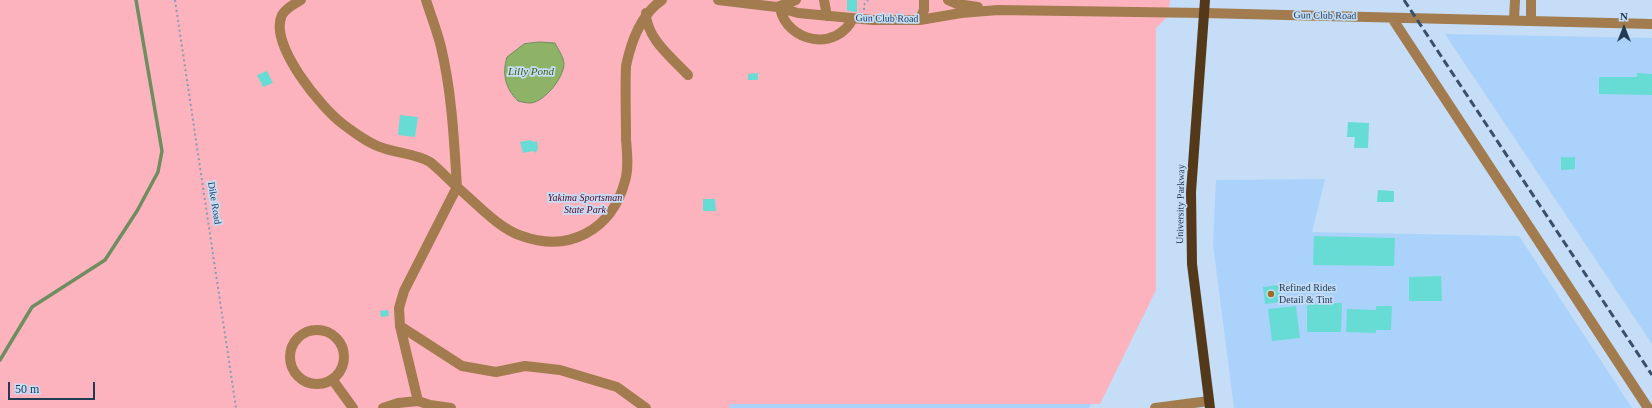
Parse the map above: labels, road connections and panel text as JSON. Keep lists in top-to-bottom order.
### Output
{
  "streets": {
    "main road": ["University Parkway"],
    "street": ["Gun Club Road"],
    "path": ["Dike Road"]
  },
  "crossings": [
    ["Gun Club Road", "University Parkway"]
  ],
  "water": ["Lilly Pond"],
  "parks": ["Yakima Sportsman State Park"],
  "places": ["Refined Rides Detail & Tint"],
  "scale_bar": "50 m",
  "north": "top"
}
